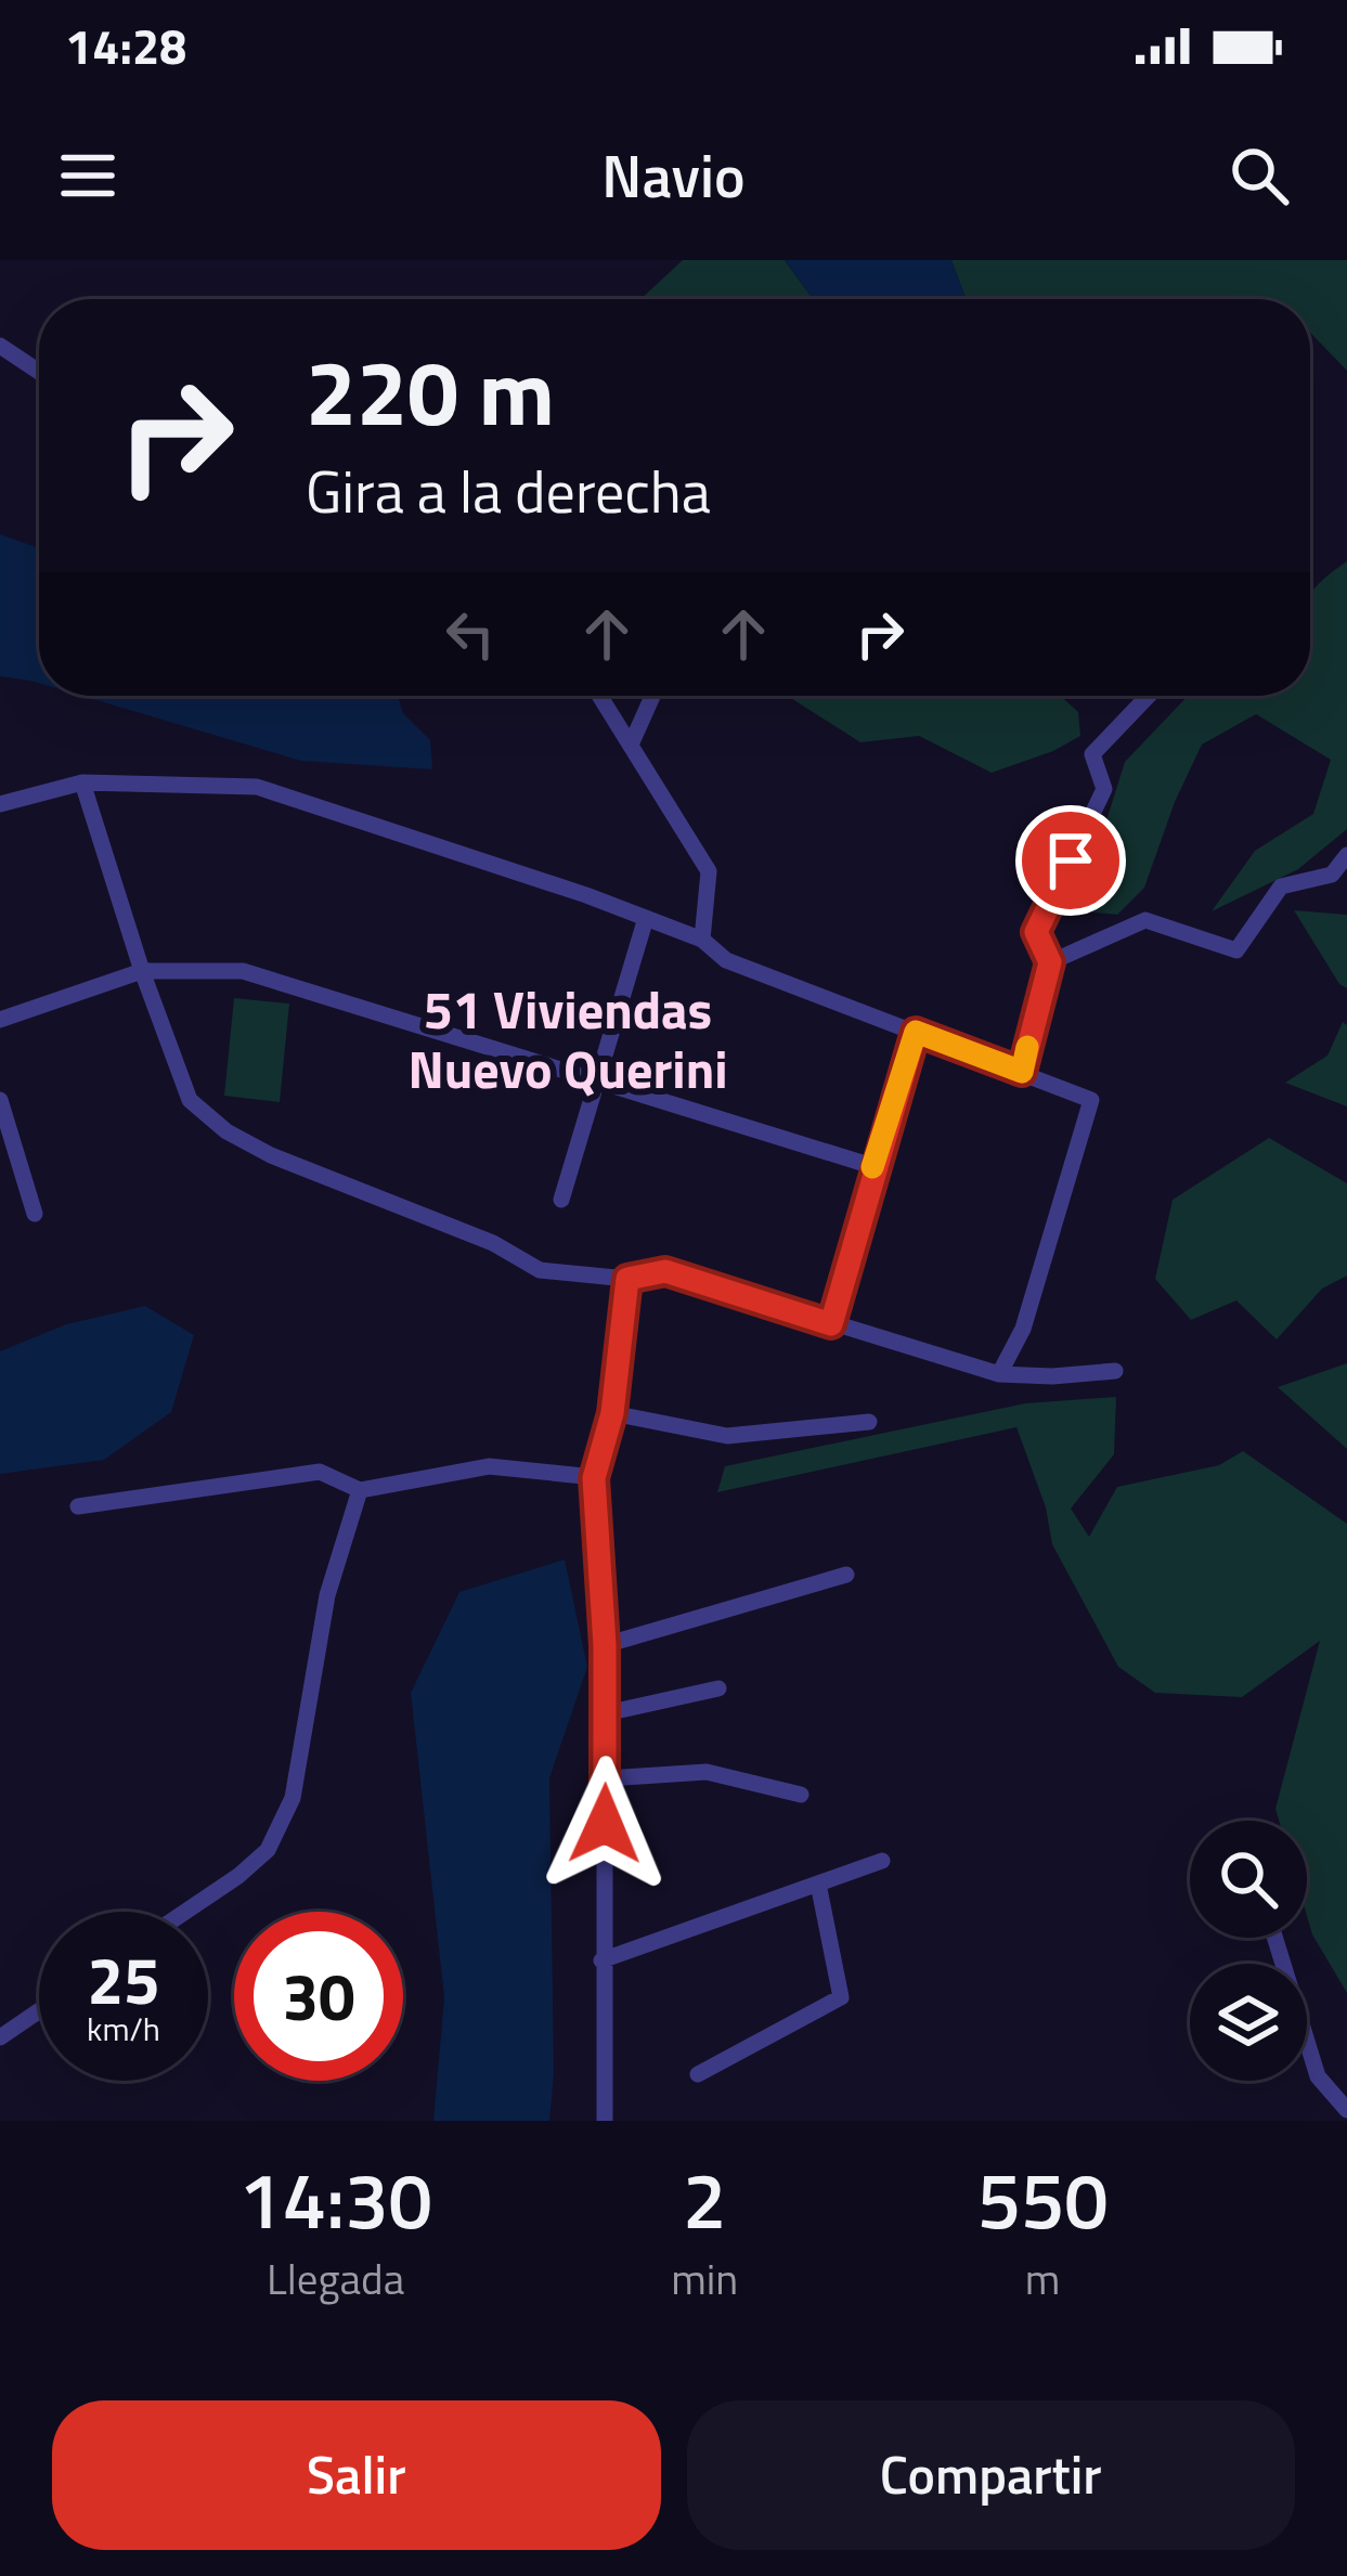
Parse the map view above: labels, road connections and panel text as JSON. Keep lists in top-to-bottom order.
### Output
{
  "districts": ["51 Viviendas Nuevo Querini"],
  "page": {
    "status": "14:28",
    "header": "Navio",
    "turn": ["220 m", "Gira a la derecha"],
    "speed": "25 km/h",
    "limit": "30",
    "eta": [
      "14:30",
      "Llegada",
      "2",
      "min",
      "550",
      "m"
    ],
    "buttons": ["Salir", "Compartir"]
  }
}
